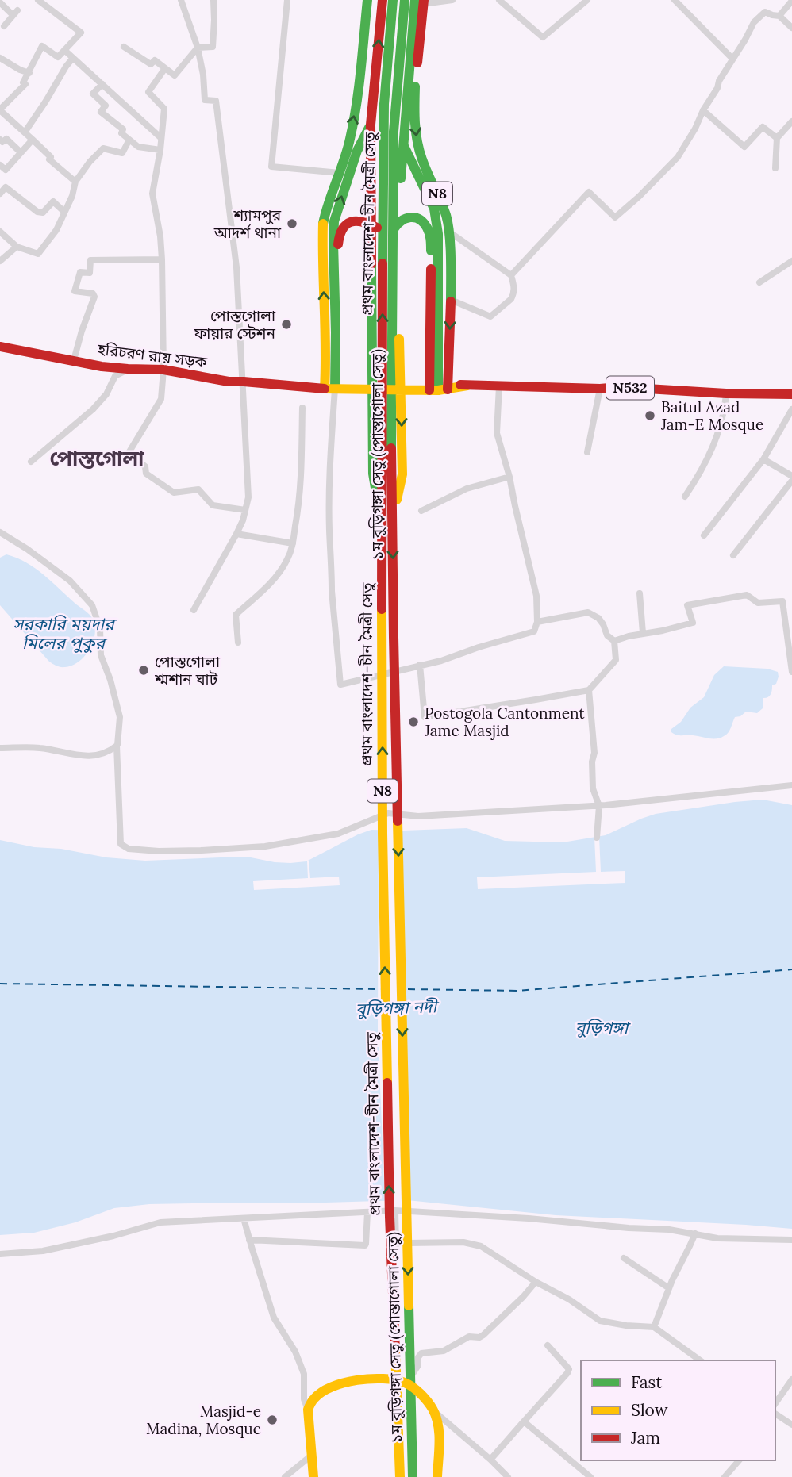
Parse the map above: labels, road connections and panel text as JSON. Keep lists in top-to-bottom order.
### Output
{
  "streets": {
    "main road": [
      "N8",
      "প্রথম বাংলাদেশ-চীন মৈত্রী সেতু",
      "হরিচরণ রায় সড়ক",
      "N532",
      "১ম বুড়িগঙ্গা সেতু (পোস্তাগোলা সেতু)"
    ]
  },
  "crossings": [
    ["N8", "প্রথম বাংলাদেশ-চীন মৈত্রী সেতু"],
    ["N8", "N532"],
    ["N8", "১ম বুড়িগঙ্গা সেতু (পোস্তাগোলা সেতু)"],
    ["হরিচরণ রায় সড়ক", "N532"]
  ],
  "districts": ["পোস্তগোলা"],
  "water": ["সরকারি ময়দার মিলের পুকুর", "বুড়িগঙ্গা নদী", "বুড়িগঙ্গা"],
  "places": [
    "শ্যামপুর আদর্শ থানা",
    "পোস্তগোলা ফায়ার স্টেশন",
    "Baitul Azad Jam-E Mosque",
    "পোস্তগোলা শ্মশান ঘাট",
    "Postogola Cantonment Jame Masjid",
    "Masjid-e Madina, Mosque"
  ],
  "legend": ["Fast", "Slow", "Jam"]
}
